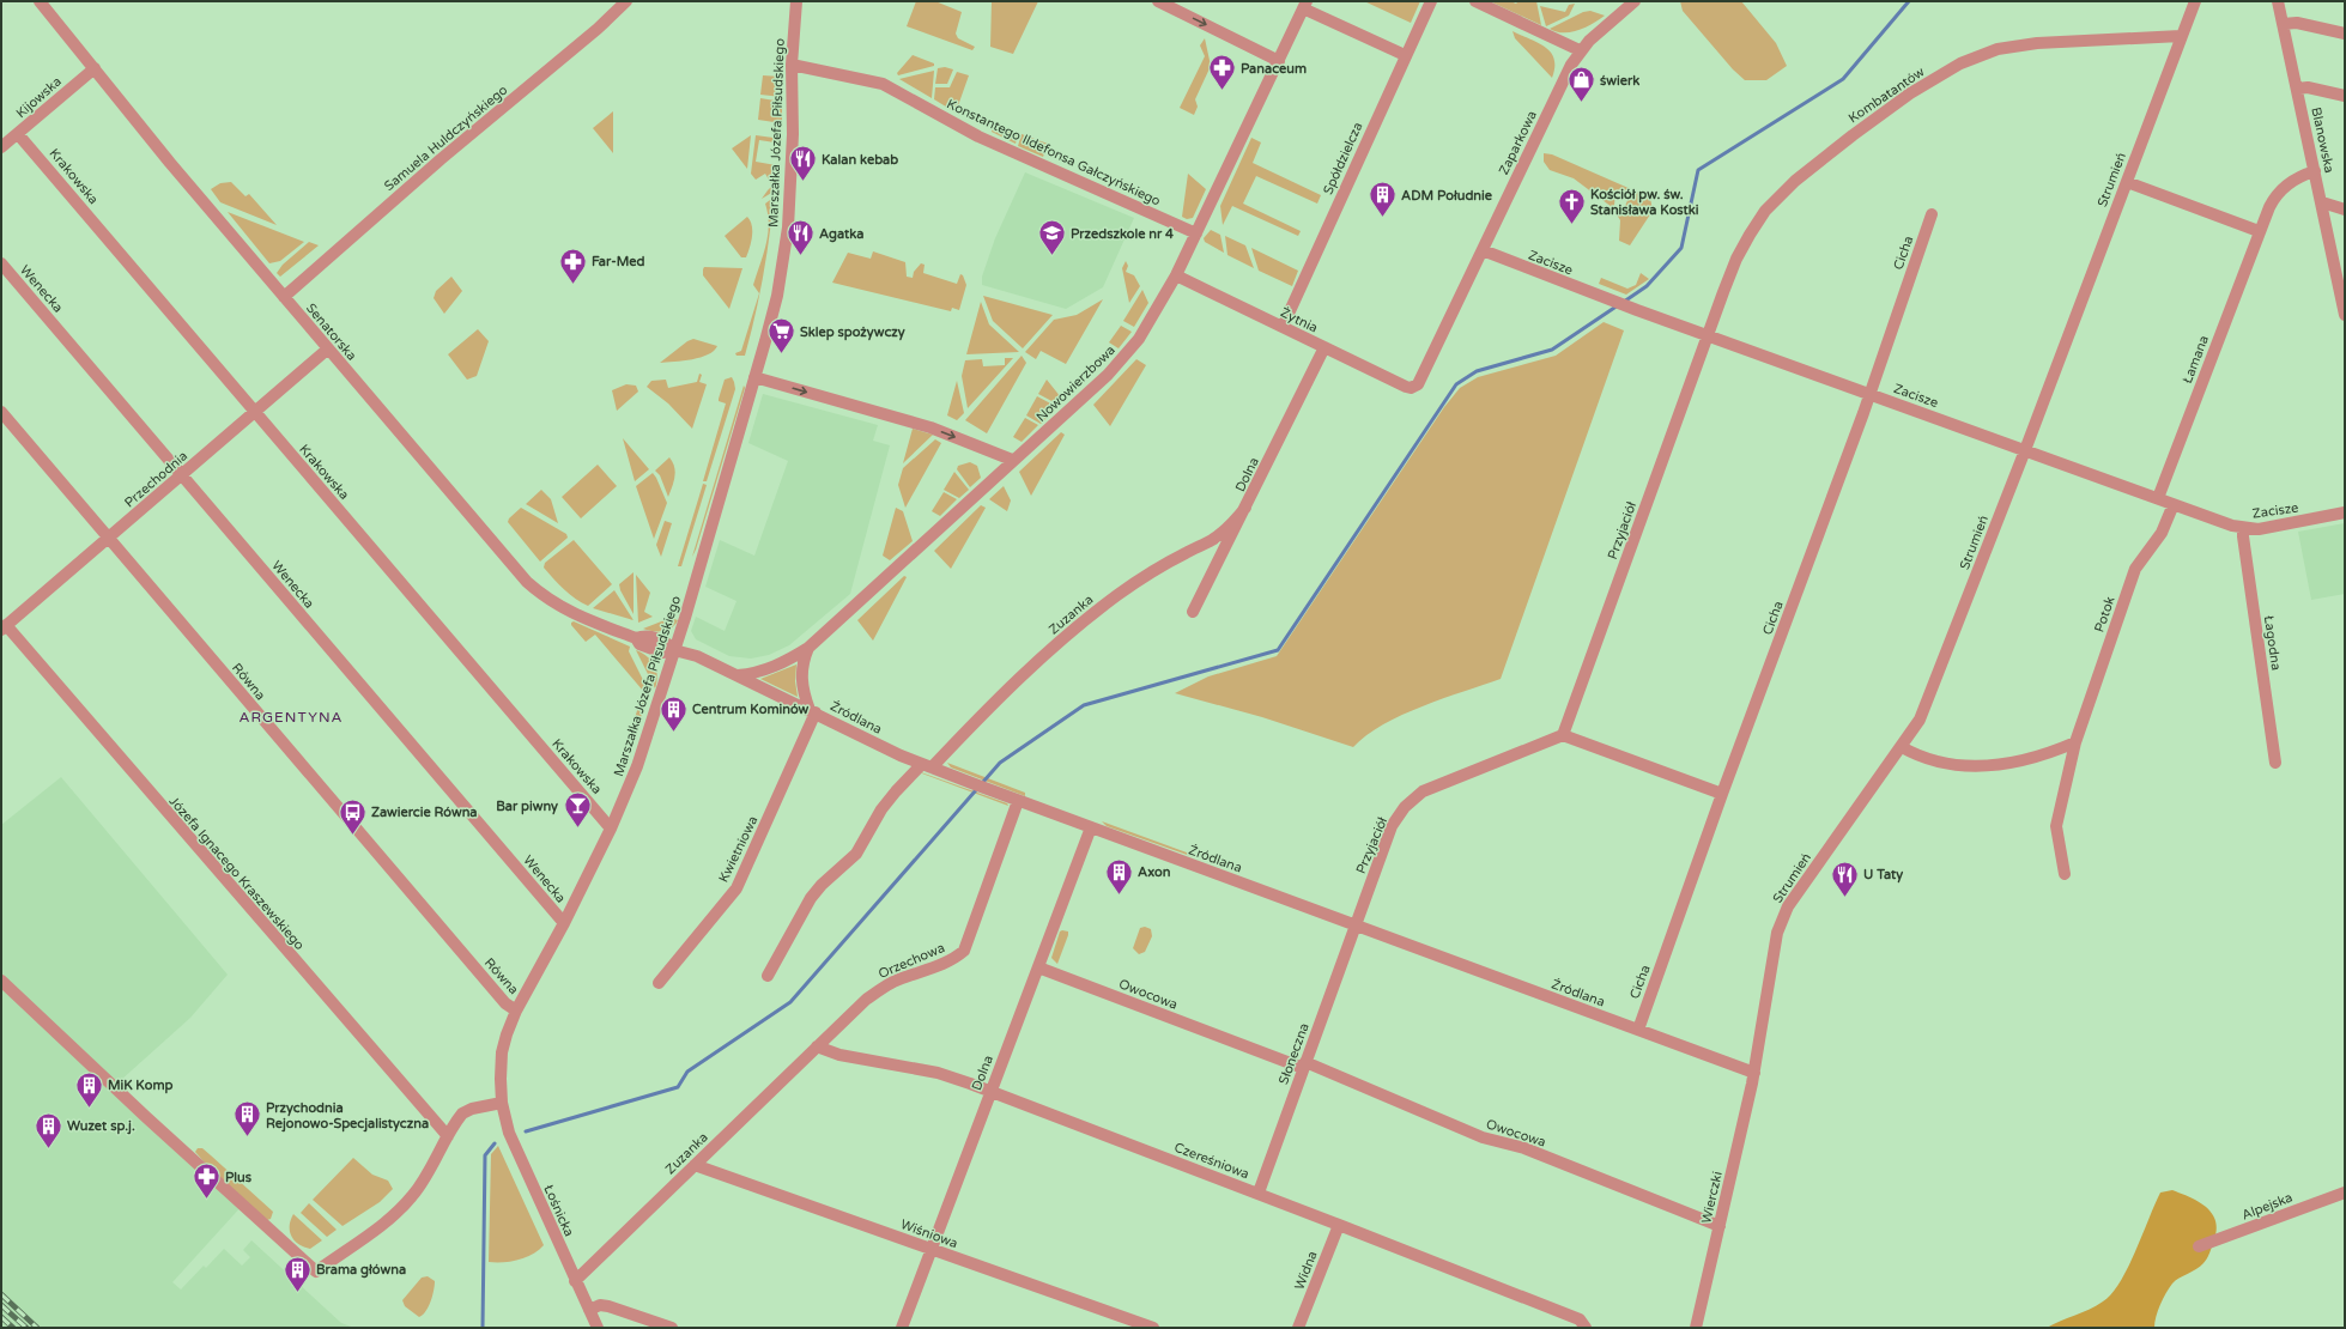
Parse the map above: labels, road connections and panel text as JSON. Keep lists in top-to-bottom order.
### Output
{
  "streets": {
    "street": [
      "Kombatantów",
      "Kijowska",
      "Marszałka Józefa Piłsudskiego",
      "Samuela Huldczyńskiego",
      "Blanowska",
      "Zaparkowa",
      "Konstantego Ildefonsa Gałczyńskiego",
      "Spółdzielcza",
      "Krakowska",
      "Strumień",
      "Cicha",
      "Zacisze",
      "Wenecka",
      "Żytnia",
      "Senatorska",
      "Łamana",
      "Nowowierzbowa",
      "Dolna",
      "Przechodnia",
      "Przyjaciół",
      "Zuzanka",
      "Potok",
      "Łagodna",
      "Równa",
      "Źródlana",
      "Kwietniowa",
      "Józefa Ignacego Kraszewskiego",
      "Orzechowa",
      "Owocowa",
      "Słoneczna",
      "Czereśniowa",
      "Wierczki",
      "Alpejska",
      "Łośnicka",
      "Wiśniowa",
      "Widna"
    ]
  },
  "crossings": [
    ["Kombatantów", "Strumień"],
    ["Kombatantów", "Zacisze"],
    ["Kombatantów", "Przyjaciół"],
    ["Kijowska", "Krakowska"],
    ["Kijowska", "Senatorska"],
    ["Marszałka Józefa Piłsudskiego", "Konstantego Ildefonsa Gałczyńskiego"],
    ["Marszałka Józefa Piłsudskiego", "Krakowska"],
    ["Marszałka Józefa Piłsudskiego", "Wenecka"],
    ["Marszałka Józefa Piłsudskiego", "Senatorska"],
    ["Marszałka Józefa Piłsudskiego", "Równa"],
    ["Marszałka Józefa Piłsudskiego", "Źródlana"],
    ["Marszałka Józefa Piłsudskiego", "Łośnicka"],
    ["Samuela Huldczyńskiego", "Senatorska"],
    ["Blanowska", "Łamana"],
    ["Zaparkowa", "Zacisze"],
    ["Zaparkowa", "Żytnia"],
    ["Konstantego Ildefonsa Gałczyńskiego", "Nowowierzbowa"],
    ["Spółdzielcza", "Żytnia"],
    ["Krakowska", "Przechodnia"],
    ["Strumień", "Zacisze"],
    ["Strumień", "Źródlana"],
    ["Strumień", "Wierczki"],
    ["Cicha", "Zacisze"],
    ["Cicha", "Źródlana"],
    ["Zacisze", "Łamana"],
    ["Zacisze", "Przyjaciół"],
    ["Zacisze", "Potok"],
    ["Zacisze", "Łagodna"],
    ["Wenecka", "Przechodnia"],
    ["Żytnia", "Nowowierzbowa"],
    ["Żytnia", "Dolna"],
    ["Senatorska", "Przechodnia"],
    ["Senatorska", "Źródlana"],
    ["Nowowierzbowa", "Źródlana"],
    ["Dolna", "Zuzanka"],
    ["Dolna", "Źródlana"],
    ["Dolna", "Owocowa"],
    ["Dolna", "Czereśniowa"],
    ["Dolna", "Wiśniowa"],
    ["Przechodnia", "Równa"],
    ["Przechodnia", "Józefa Ignacego Kraszewskiego"],
    ["Przyjaciół", "Źródlana"],
    ["Przyjaciół", "Słoneczna"],
    ["Zuzanka", "Źródlana"],
    ["Zuzanka", "Orzechowa"],
    ["Zuzanka", "Czereśniowa"],
    ["Zuzanka", "Łośnicka"],
    ["Zuzanka", "Wiśniowa"],
    ["Źródlana", "Kwietniowa"],
    ["Źródlana", "Orzechowa"],
    ["Źródlana", "Słoneczna"],
    ["Źródlana", "Wierczki"],
    ["Orzechowa", "Czereśniowa"],
    ["Owocowa", "Słoneczna"],
    ["Owocowa", "Wierczki"],
    ["Słoneczna", "Czereśniowa"],
    ["Czereśniowa", "Widna"]
  ],
  "districts": ["ARGENTYNA"],
  "places": {
    "pharmacy": ["Panaceum", "Far-Med", "Plus"],
    "shop": ["świerk"],
    "restaurant": ["Kalan kebab", "Agatka", "U Taty"],
    "building": [
      "ADM Południe",
      "Centrum Kominów",
      "Axon",
      "MiK Komp",
      "Przychodnia Rejonowo-Specjalistyczna",
      "Wuzet sp.j.",
      "Brama główna"
    ],
    "church": ["Kościół pw. św. Stanisława Kostki"],
    "school or university": ["Przedszkole nr 4"],
    "supermarket": ["Sklep spożywczy"],
    "bar": ["Bar piwny"],
    "bus stop": ["Zawiercie Równa"]
  }
}
